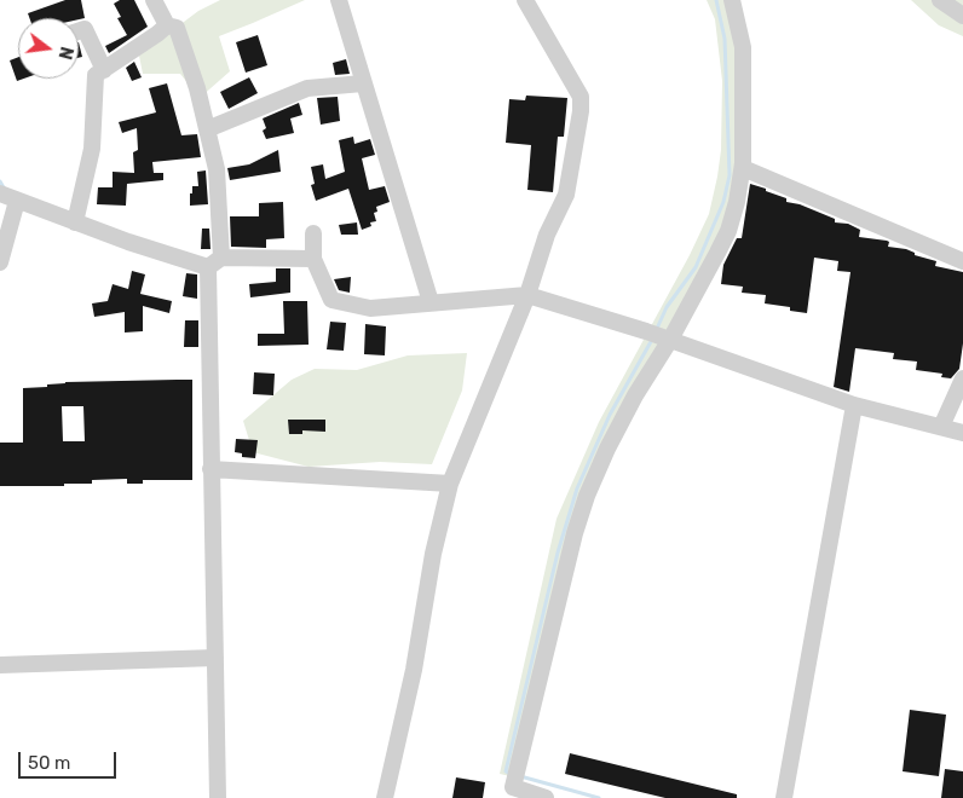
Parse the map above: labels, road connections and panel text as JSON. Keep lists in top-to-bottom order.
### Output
{
  "scale_bar": "50 m",
  "north": "right"
}
